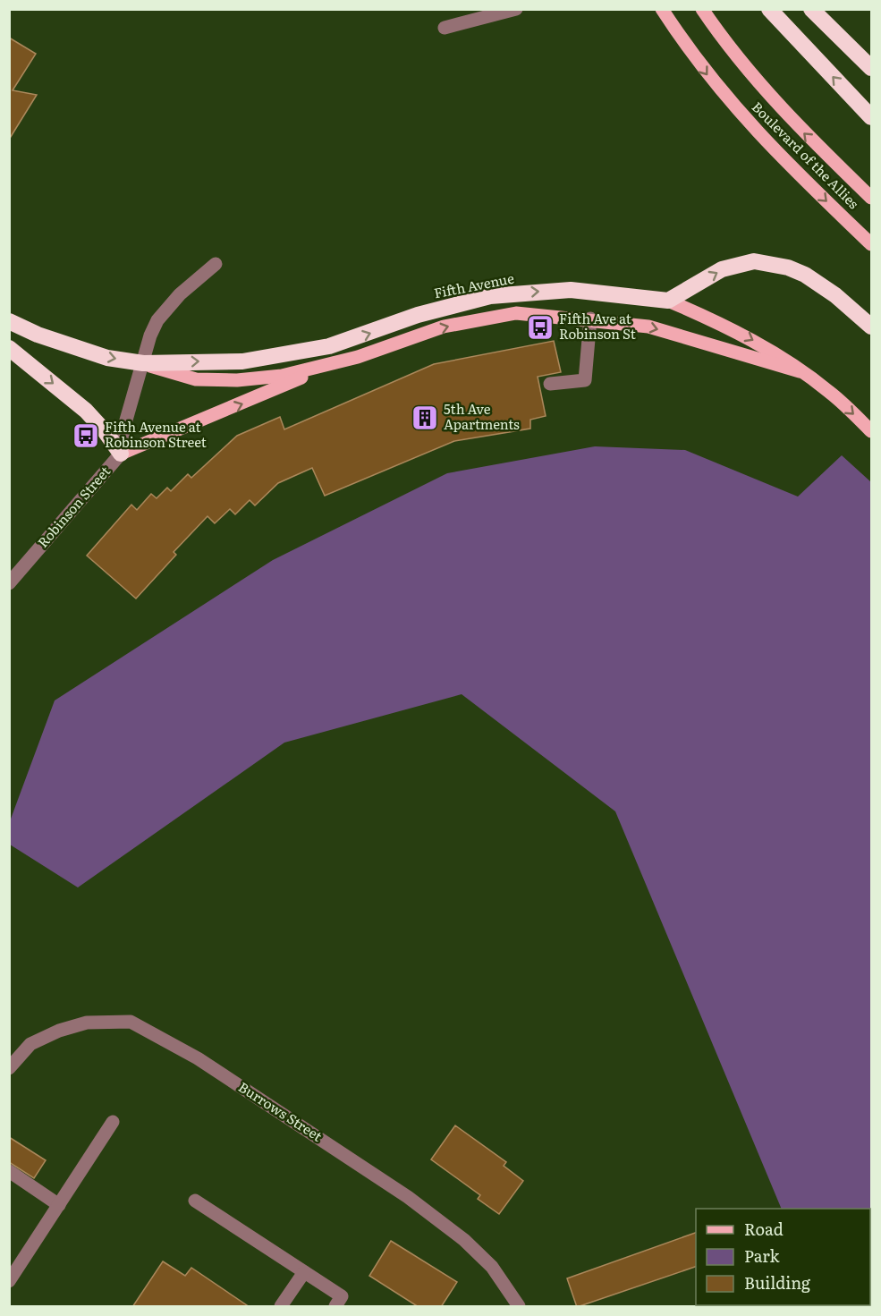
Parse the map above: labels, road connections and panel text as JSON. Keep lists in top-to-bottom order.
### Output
{
  "streets": {
    "highway": ["Fifth Avenue"],
    "main road": ["Boulevard of the Allies"],
    "street": ["Robinson Street", "Burrows Street"]
  },
  "one_way": ["Fifth Avenue"],
  "places": {
    "bus stop": ["Fifth Ave at Robinson St", "Fifth Avenue at Robinson Street"],
    "building": ["5th Ave Apartments"]
  },
  "legend": ["Road", "Park", "Building"]
}
